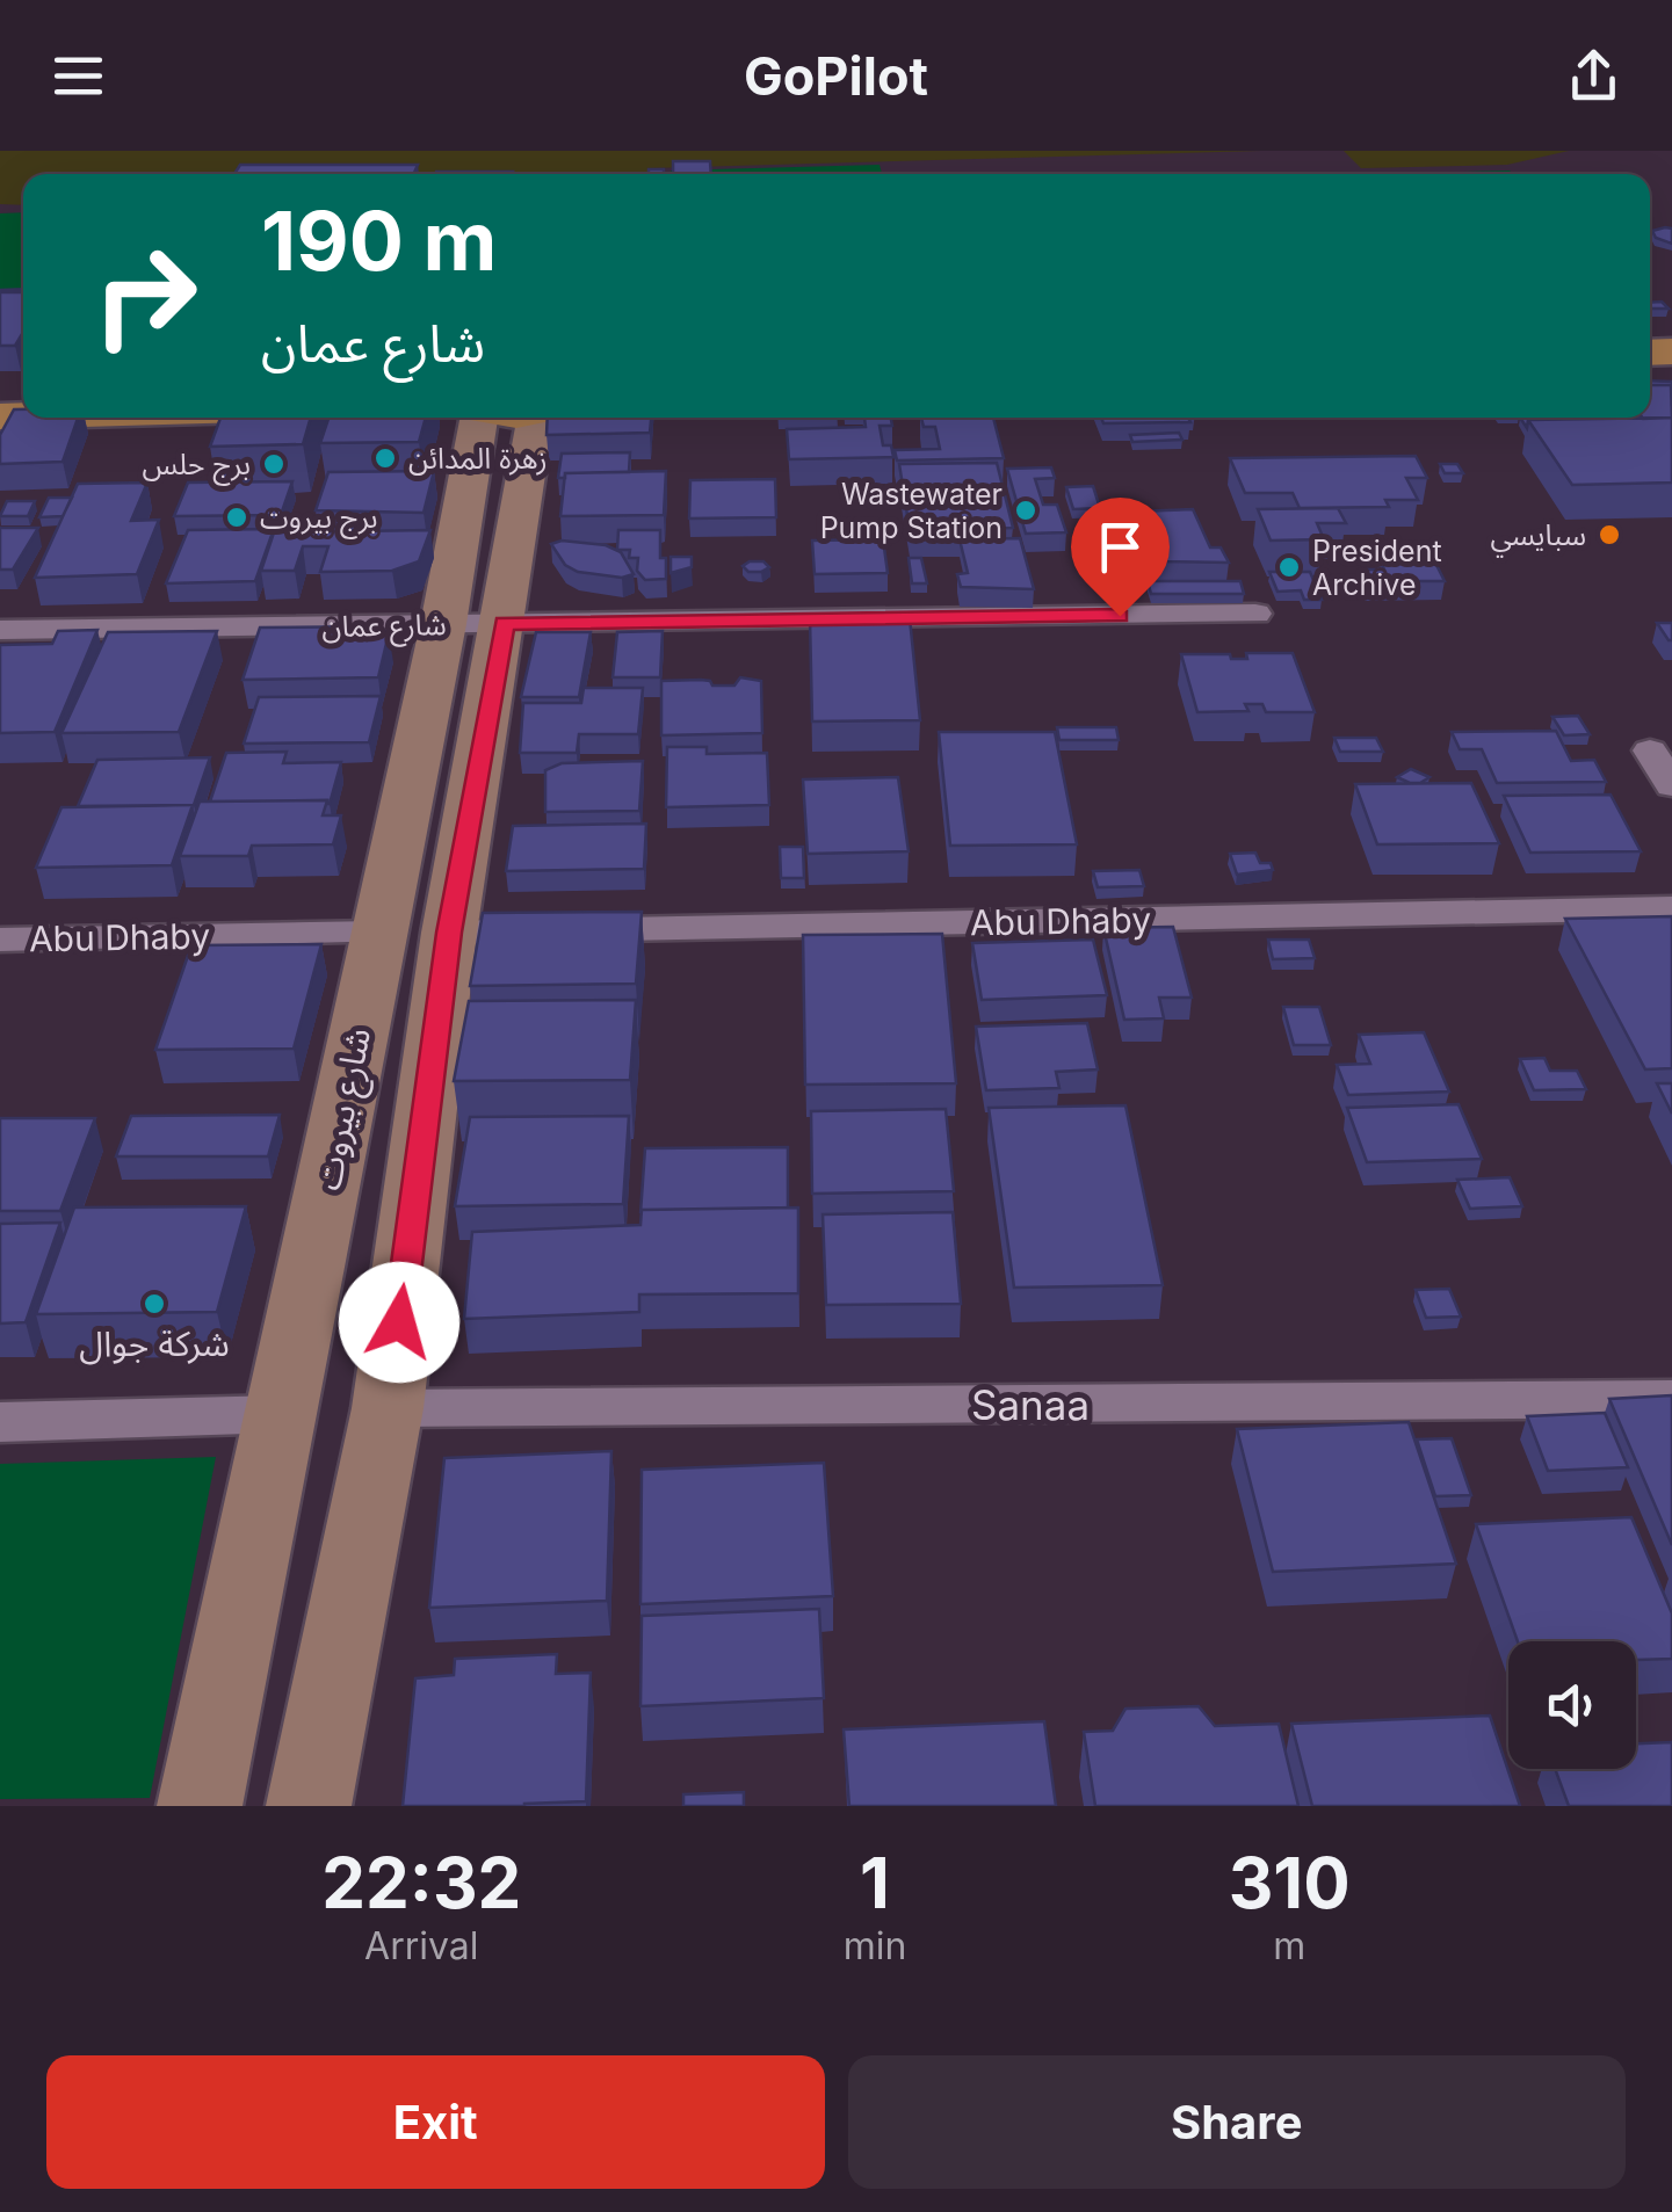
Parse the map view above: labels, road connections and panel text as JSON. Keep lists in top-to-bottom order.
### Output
{
  "streets": {
    "main road": ["شارع بيروت"],
    "street": ["شارع عمان", "Abu Dhaby", "Sanaa"]
  },
  "crossings": [
    ["شارع عمان", "شارع بيروت"],
    ["Abu Dhaby", "شارع بيروت"],
    ["شارع بيروت", "Sanaa"]
  ],
  "places": [
    "زهرة المدائن",
    "برج حلس",
    "Wastewater Pump Station",
    "برج بيروت",
    "سبايسي",
    "President Archive",
    "شركة جوال"
  ],
  "page": {
    "header": "GoPilot",
    "turn": ["190 m", "شارع عمان"],
    "eta": [
      "22:32",
      "Arrival",
      "1",
      "min",
      "310",
      "m"
    ],
    "buttons": ["Exit", "Share"]
  }
}
